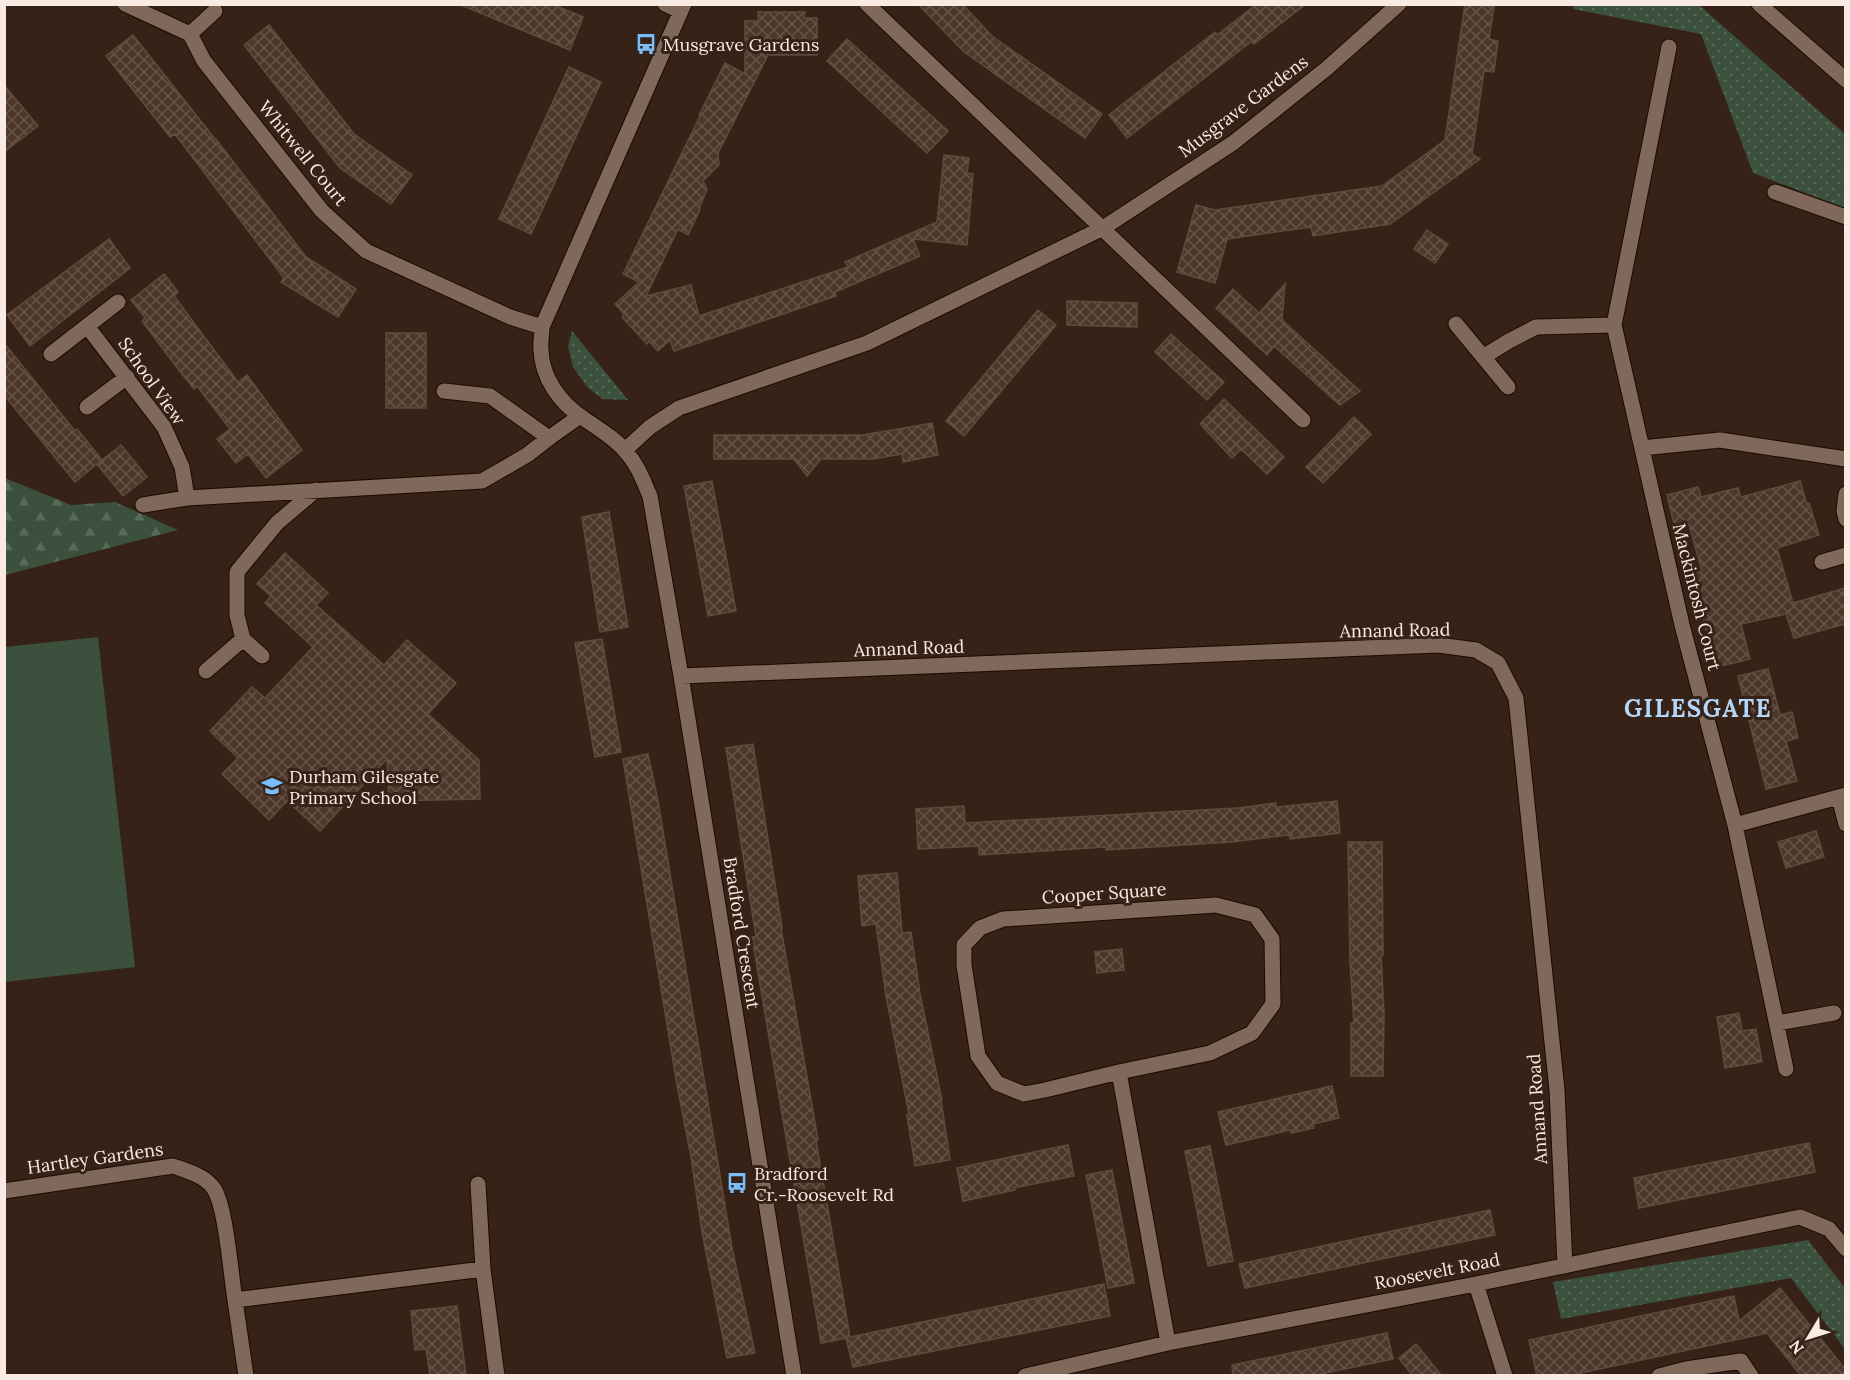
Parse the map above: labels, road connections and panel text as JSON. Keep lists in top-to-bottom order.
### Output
{
  "streets": {
    "street": [
      "Musgrave Gardens",
      "Whitwell Court",
      "School View",
      "Mackintosh Court",
      "Annand Road",
      "Cooper Square",
      "Bradford Crescent",
      "Hartley Gardens",
      "Roosevelt Road"
    ]
  },
  "crossings": [
    ["Musgrave Gardens", "Bradford Crescent"],
    ["Annand Road", "Bradford Crescent"],
    ["Annand Road", "Roosevelt Road"]
  ],
  "districts": ["GILESGATE"],
  "places": {
    "bus stop": ["Musgrave Gardens", "Bradford Cr.-Roosevelt Rd"],
    "school or university": ["Durham Gilesgate Primary School"]
  },
  "north": "bottom left"
}
